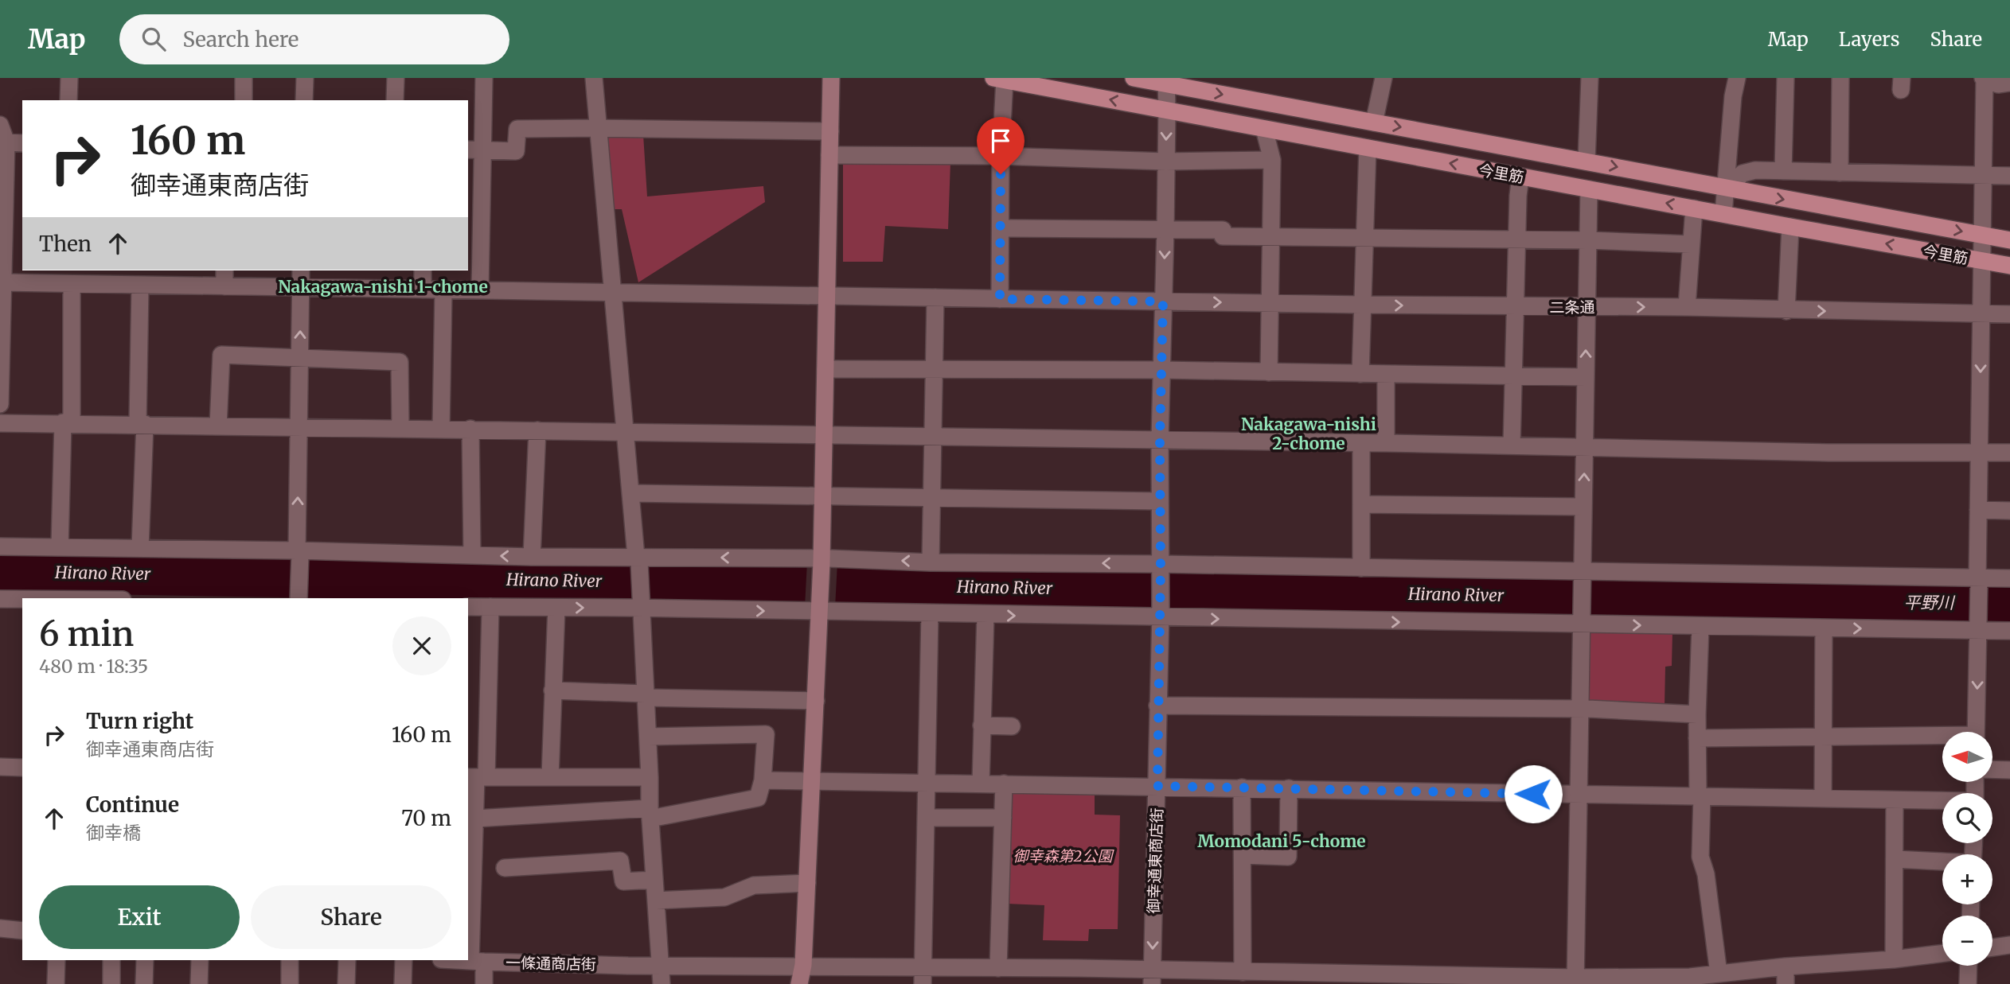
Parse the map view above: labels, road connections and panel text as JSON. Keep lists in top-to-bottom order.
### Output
{
  "streets": {
    "main road": ["今里筋"],
    "street": ["二条通", "御幸通東商店街", "一條通商店街"]
  },
  "crossings": [
    ["今里筋", "御幸通東商店街"],
    ["二条通", "御幸通東商店街"],
    ["御幸通東商店街", "一條通商店街"]
  ],
  "districts": ["Nakagawa-nishi 1-chome", "Nakagawa-nishi 2-chome", "Momodani 5-chome"],
  "water": ["Hirano River", "平野川"],
  "parks": ["御幸森第2公園"],
  "north": "left",
  "page": {
    "header": "Map",
    "search": "Search here",
    "nav": ["Map", "Layers", "Share"],
    "turn": ["160 m", "御幸通東商店街"],
    "then": "Then",
    "heading": ["6 min", "480 m · 18:35"],
    "list": [
      {
        "name": "Turn right",
        "note": "御幸通東商店街",
        "value": "160 m"
      },
      {
        "name": "Continue",
        "note": "御幸橋",
        "value": "70 m"
      }
    ],
    "map_buttons": ["+", "−"],
    "buttons": ["Exit", "Share"]
  }
}
